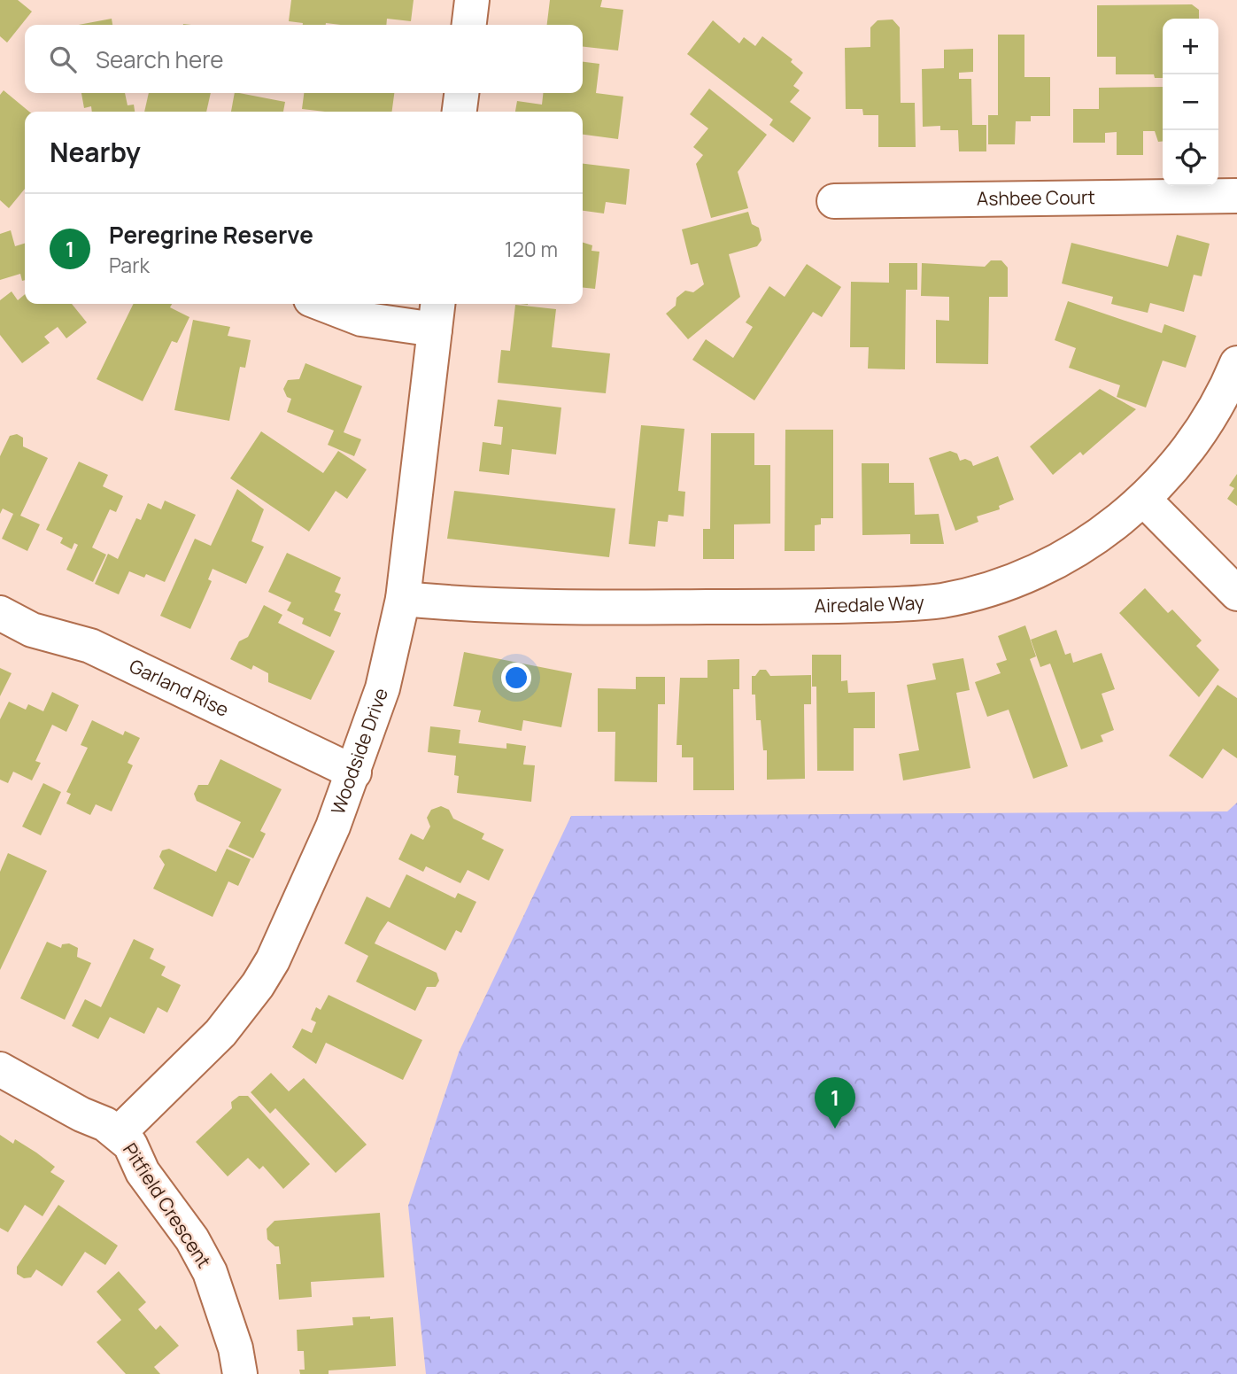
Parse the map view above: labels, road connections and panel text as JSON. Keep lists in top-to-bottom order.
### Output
{
  "streets": {
    "street": [
      "Ashbee Court",
      "Airedale Way",
      "Garland Rise",
      "Woodside Drive",
      "Pitfield Crescent"
    ]
  },
  "crossings": [
    ["Airedale Way", "Woodside Drive"],
    ["Garland Rise", "Woodside Drive"],
    ["Woodside Drive", "Pitfield Crescent"]
  ],
  "page": {
    "map_buttons": ["+", "−"],
    "search": "Search here",
    "heading": "Nearby",
    "list": [
      {
        "mark": "1",
        "name": "Peregrine Reserve",
        "note": "Park",
        "value": "120 m"
      }
    ],
    "pins": "1"
  }
}
